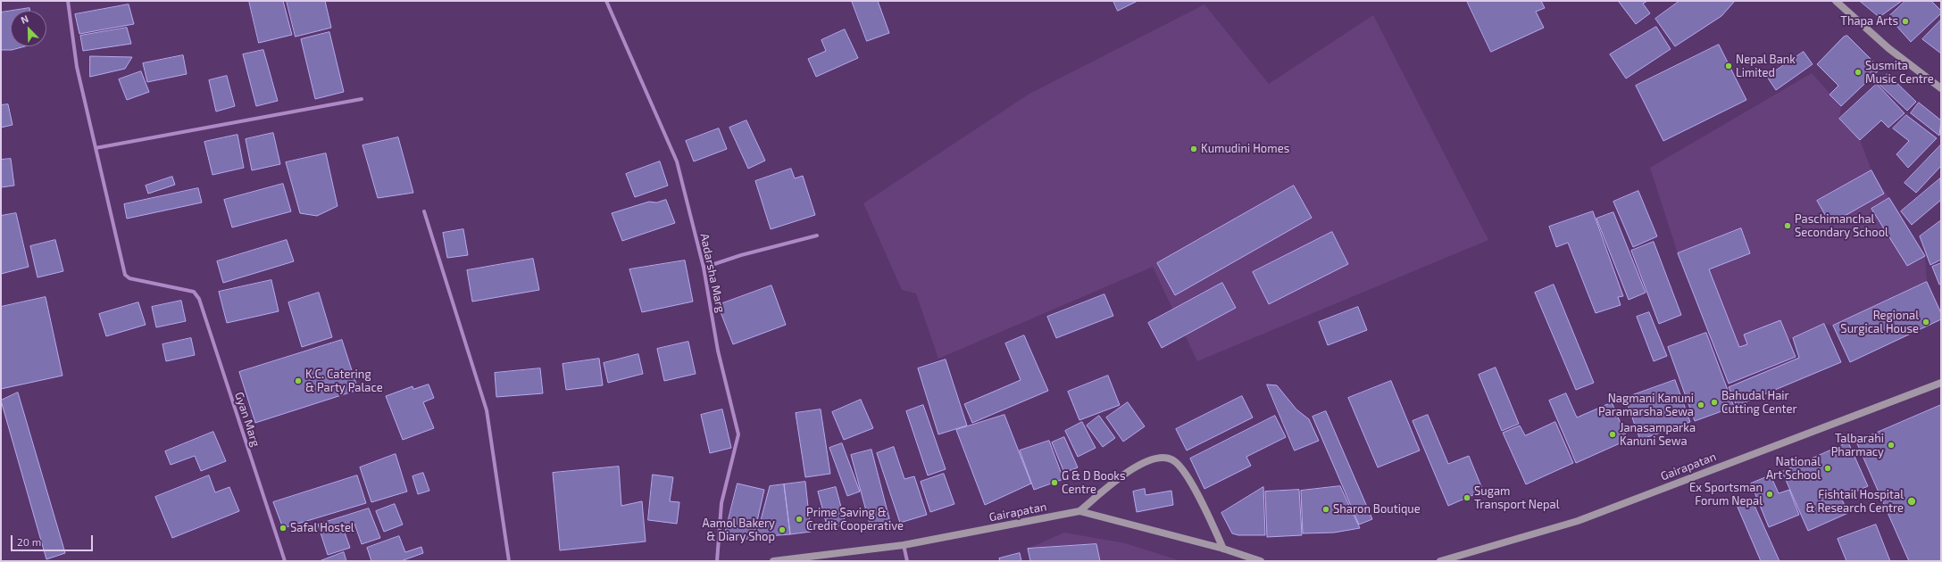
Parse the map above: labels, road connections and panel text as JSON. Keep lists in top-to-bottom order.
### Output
{
  "streets": {
    "main road": ["Gairapatan"],
    "street": ["Aadarsha Marg", "Gyan Marg"]
  },
  "places": [
    "Thapa Arts",
    "Nepal Bank Limited",
    "Susmita Music Centre",
    "Kumudini Homes",
    "Paschimanchal Secondary School",
    "Regional Surgical House",
    "K.C. Catering & Party Palace",
    "Bahudal Hair Cutting Center",
    "Nagmani Kanuni Paramarsha Sewa",
    "Janasamparka Kanuni Sewa",
    "Talbarahi Pharmacy",
    "National Art School",
    "G & D Books Centre",
    "Ex Sportsman Forum Nepal",
    "Sugam Transport Nepal",
    "Fishtail Hospital & Research Centre",
    "Sharon Boutique",
    "Prime Saving & Credit Cooperative",
    "Safal Hostel",
    "Aamol Bakery & Diary Shop"
  ],
  "scale_bar": "20 m",
  "north": "top left"
}
